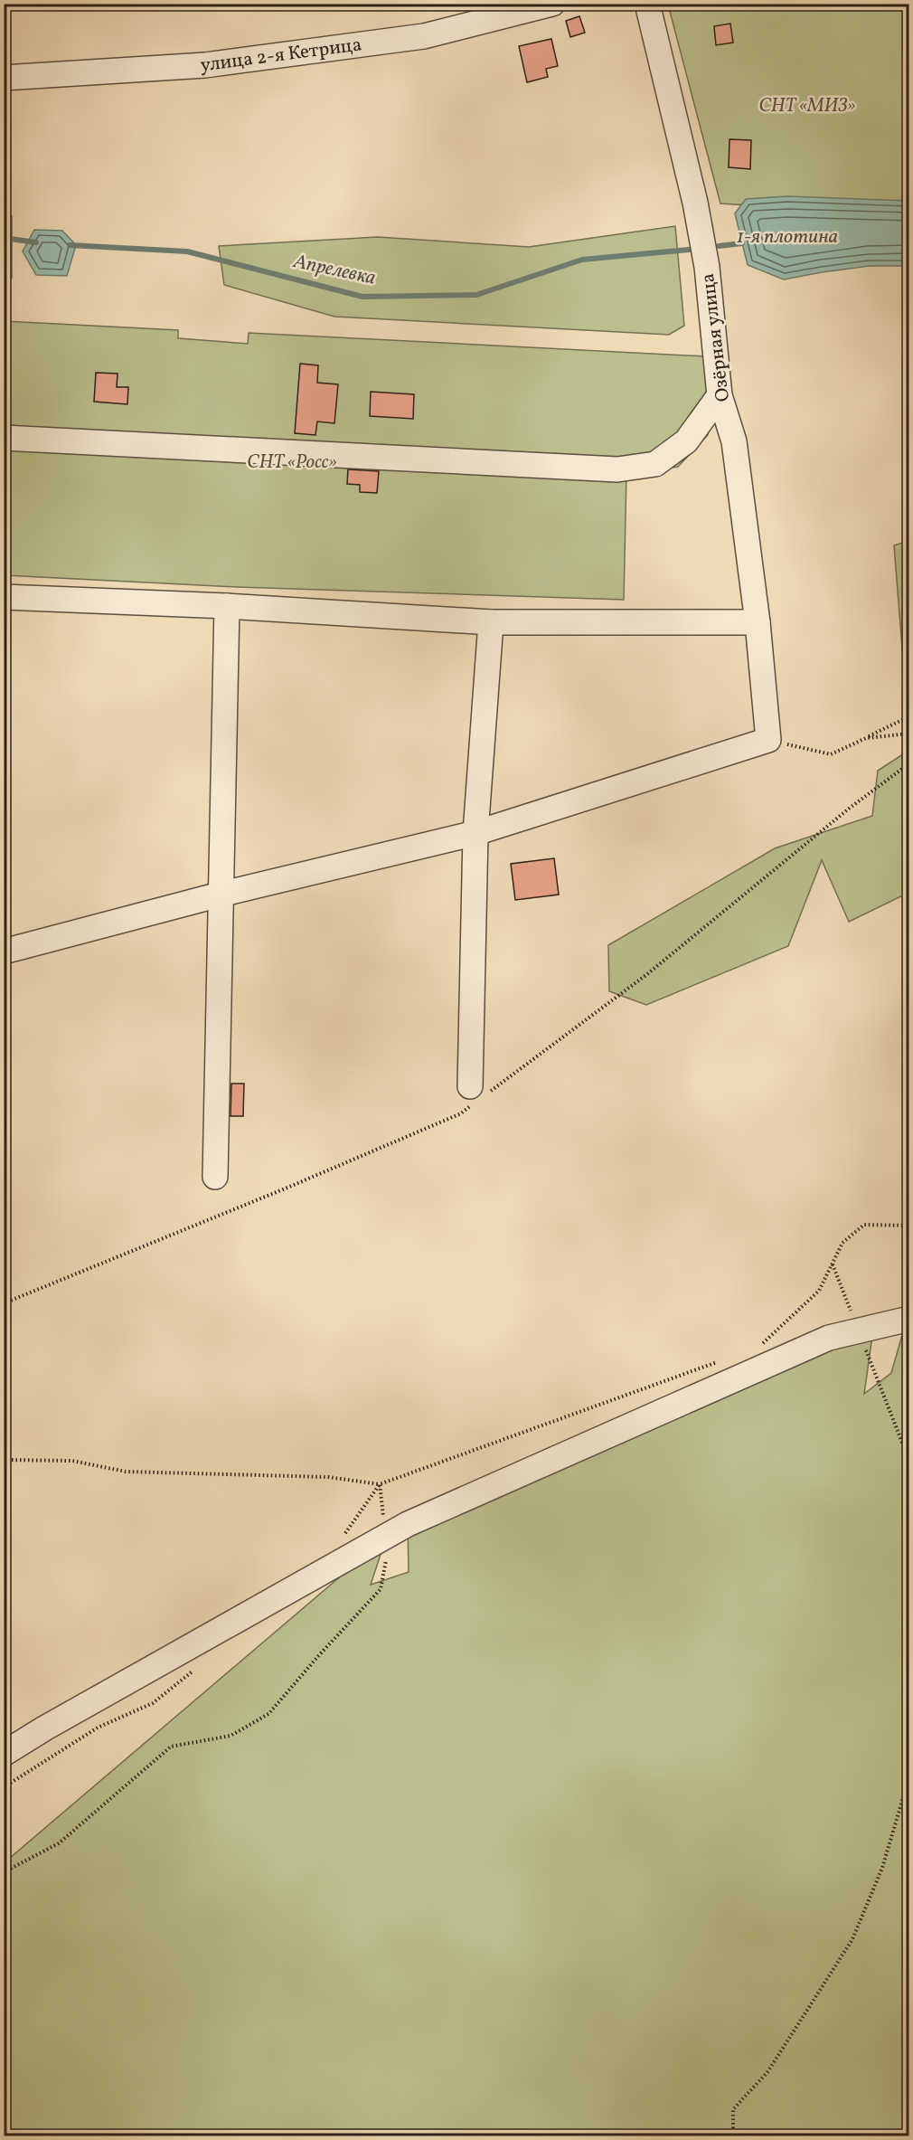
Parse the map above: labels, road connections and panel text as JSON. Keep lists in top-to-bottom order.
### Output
{
  "streets": {
    "street": ["улица 2-я Кетрица", "Озёрная улица"]
  },
  "water": ["1-я плотина", "Апрелевка"],
  "parks": ["СНТ «МИЗ»", "СНТ «Росс»"]
}
